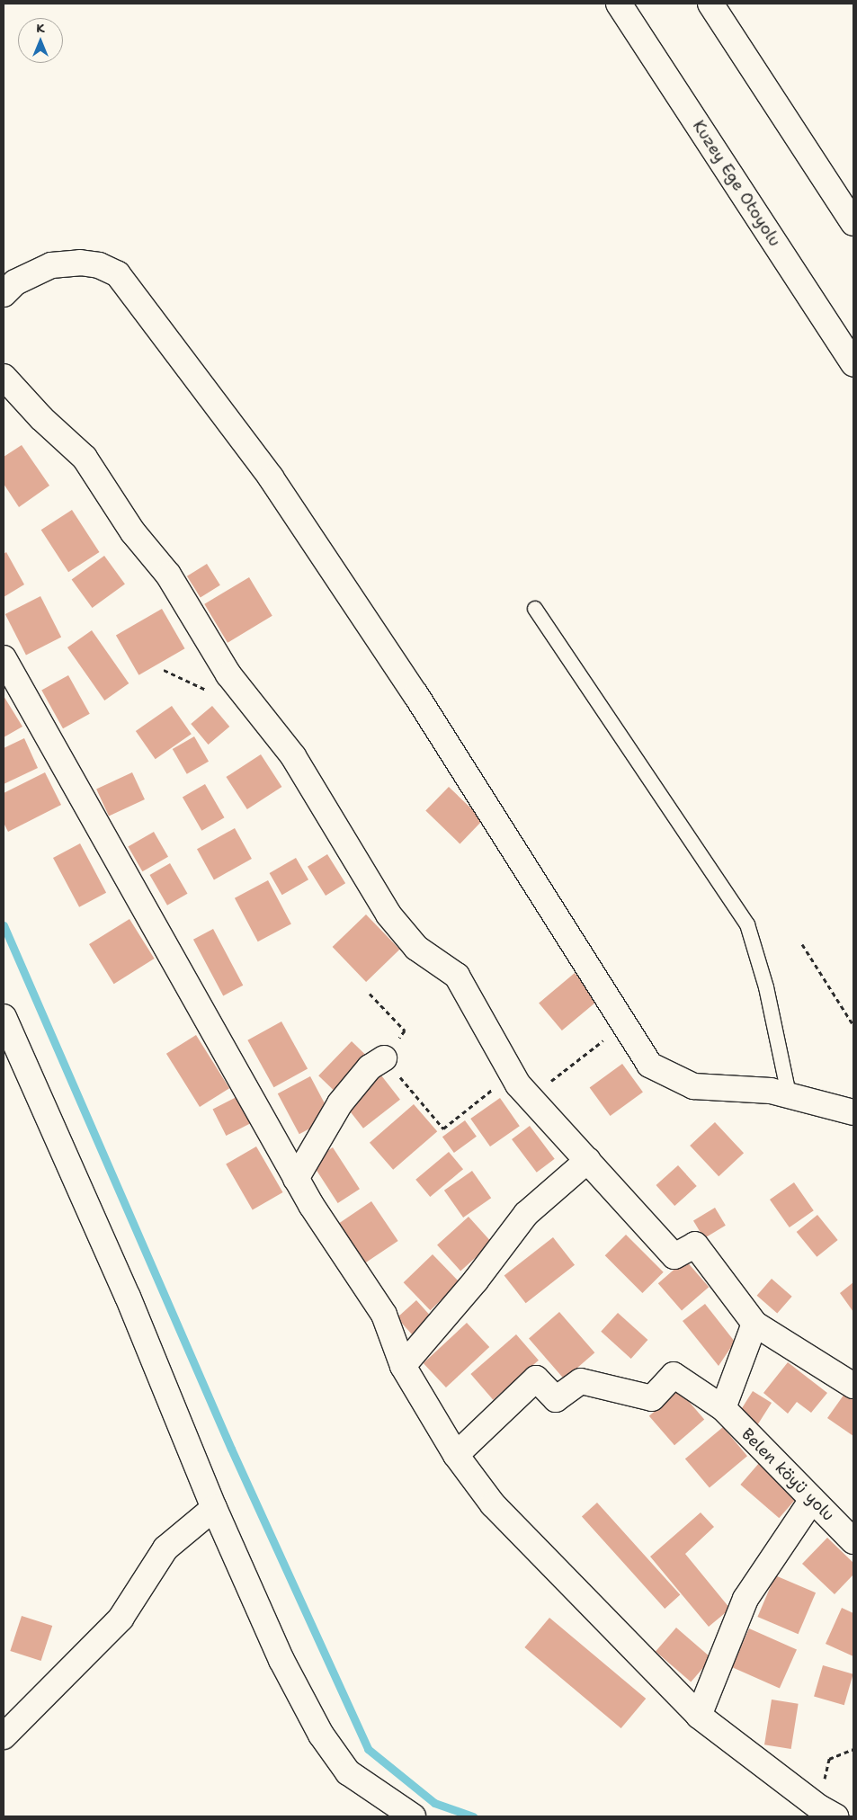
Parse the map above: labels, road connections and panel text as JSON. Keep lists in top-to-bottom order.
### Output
{
  "streets": {
    "main road": ["Kuzey Ege Otoyolu", "Belen köyü yolu"]
  },
  "north": "top"
}
